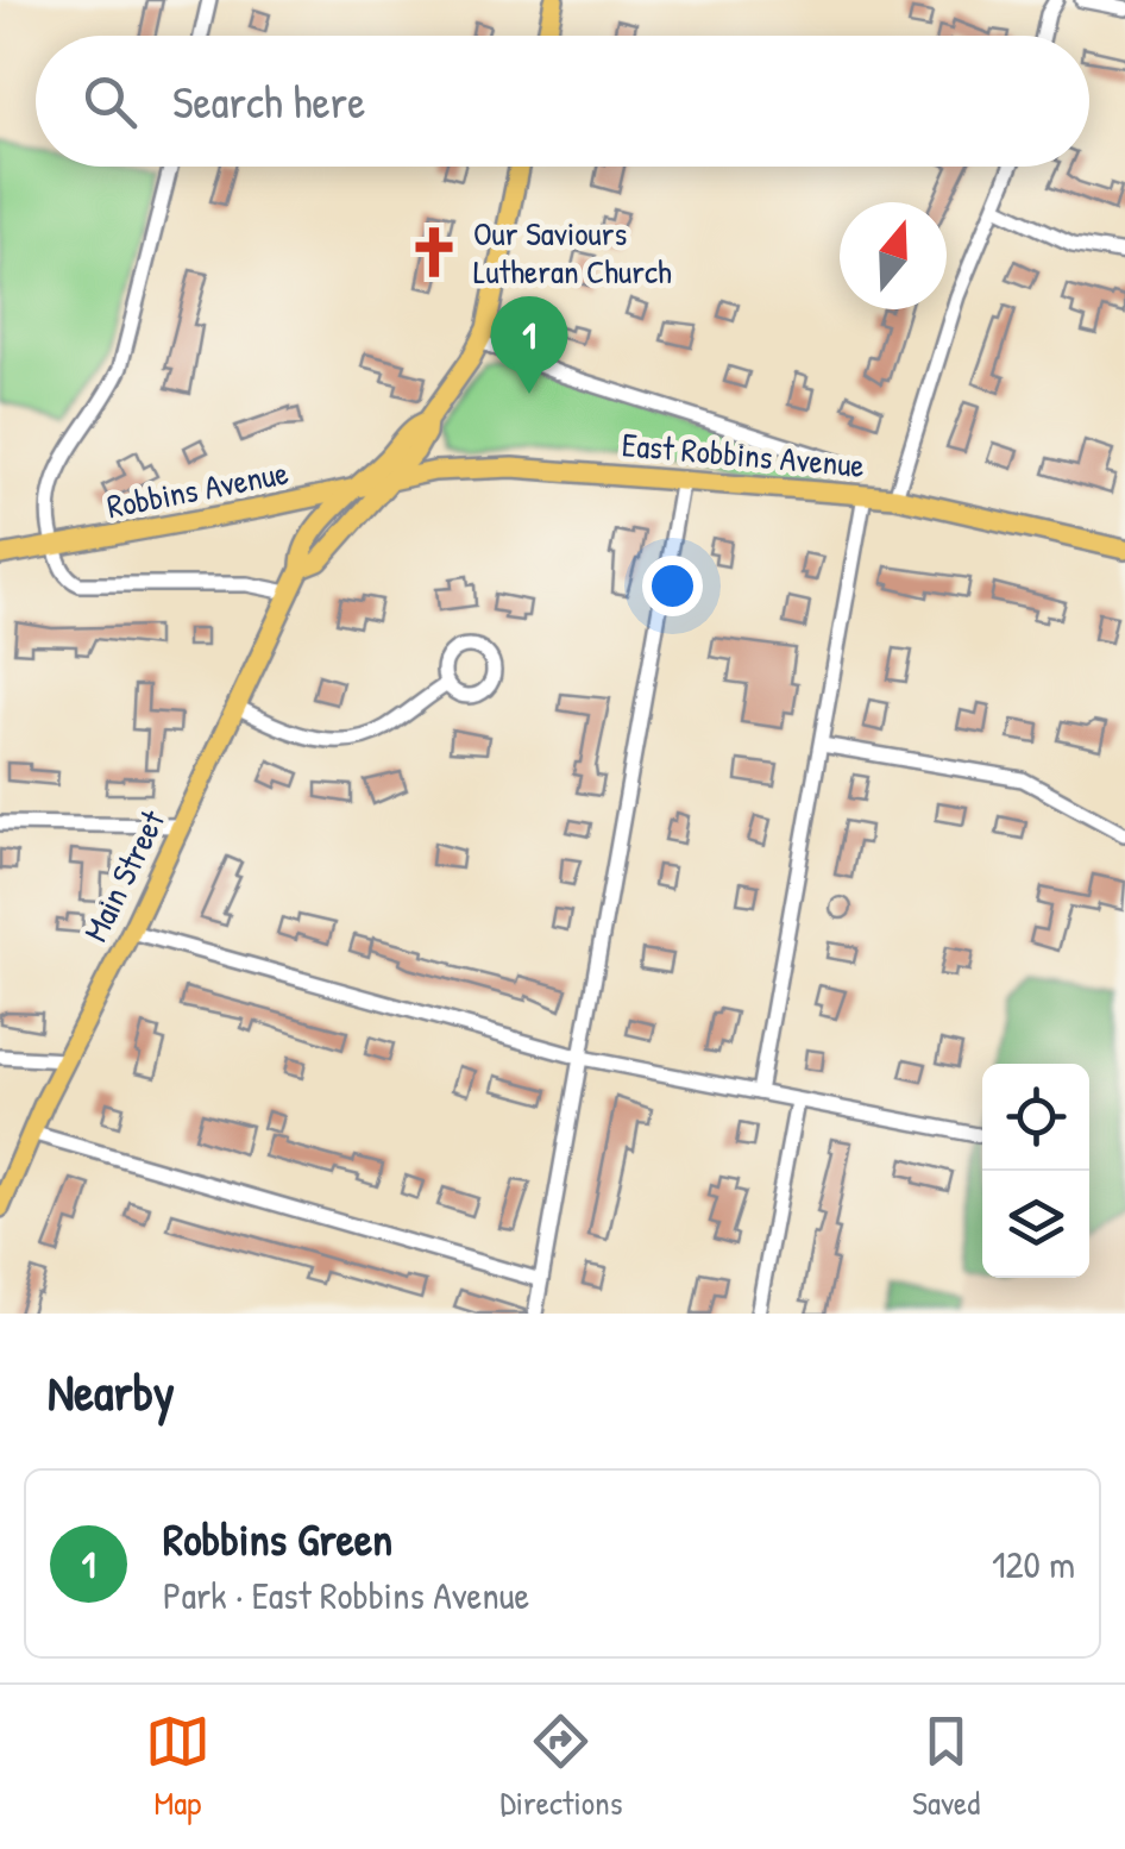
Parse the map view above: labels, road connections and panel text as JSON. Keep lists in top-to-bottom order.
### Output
{
  "streets": {
    "main road": ["East Robbins Avenue", "Robbins Avenue", "Main Street"]
  },
  "crossings": [
    ["East Robbins Avenue", "Robbins Avenue"],
    ["East Robbins Avenue", "Main Street"],
    ["Robbins Avenue", "Main Street"]
  ],
  "places": {
    "church": ["Our Saviours Lutheran Church"]
  },
  "north": "top",
  "page": {
    "search": "Search here",
    "pins": "1",
    "heading": "Nearby",
    "list": [
      {
        "mark": "1",
        "name": "Robbins Green",
        "note": "Park · East Robbins Avenue",
        "value": "120 m"
      }
    ],
    "nav": ["Map", "Directions", "Saved"]
  }
}
